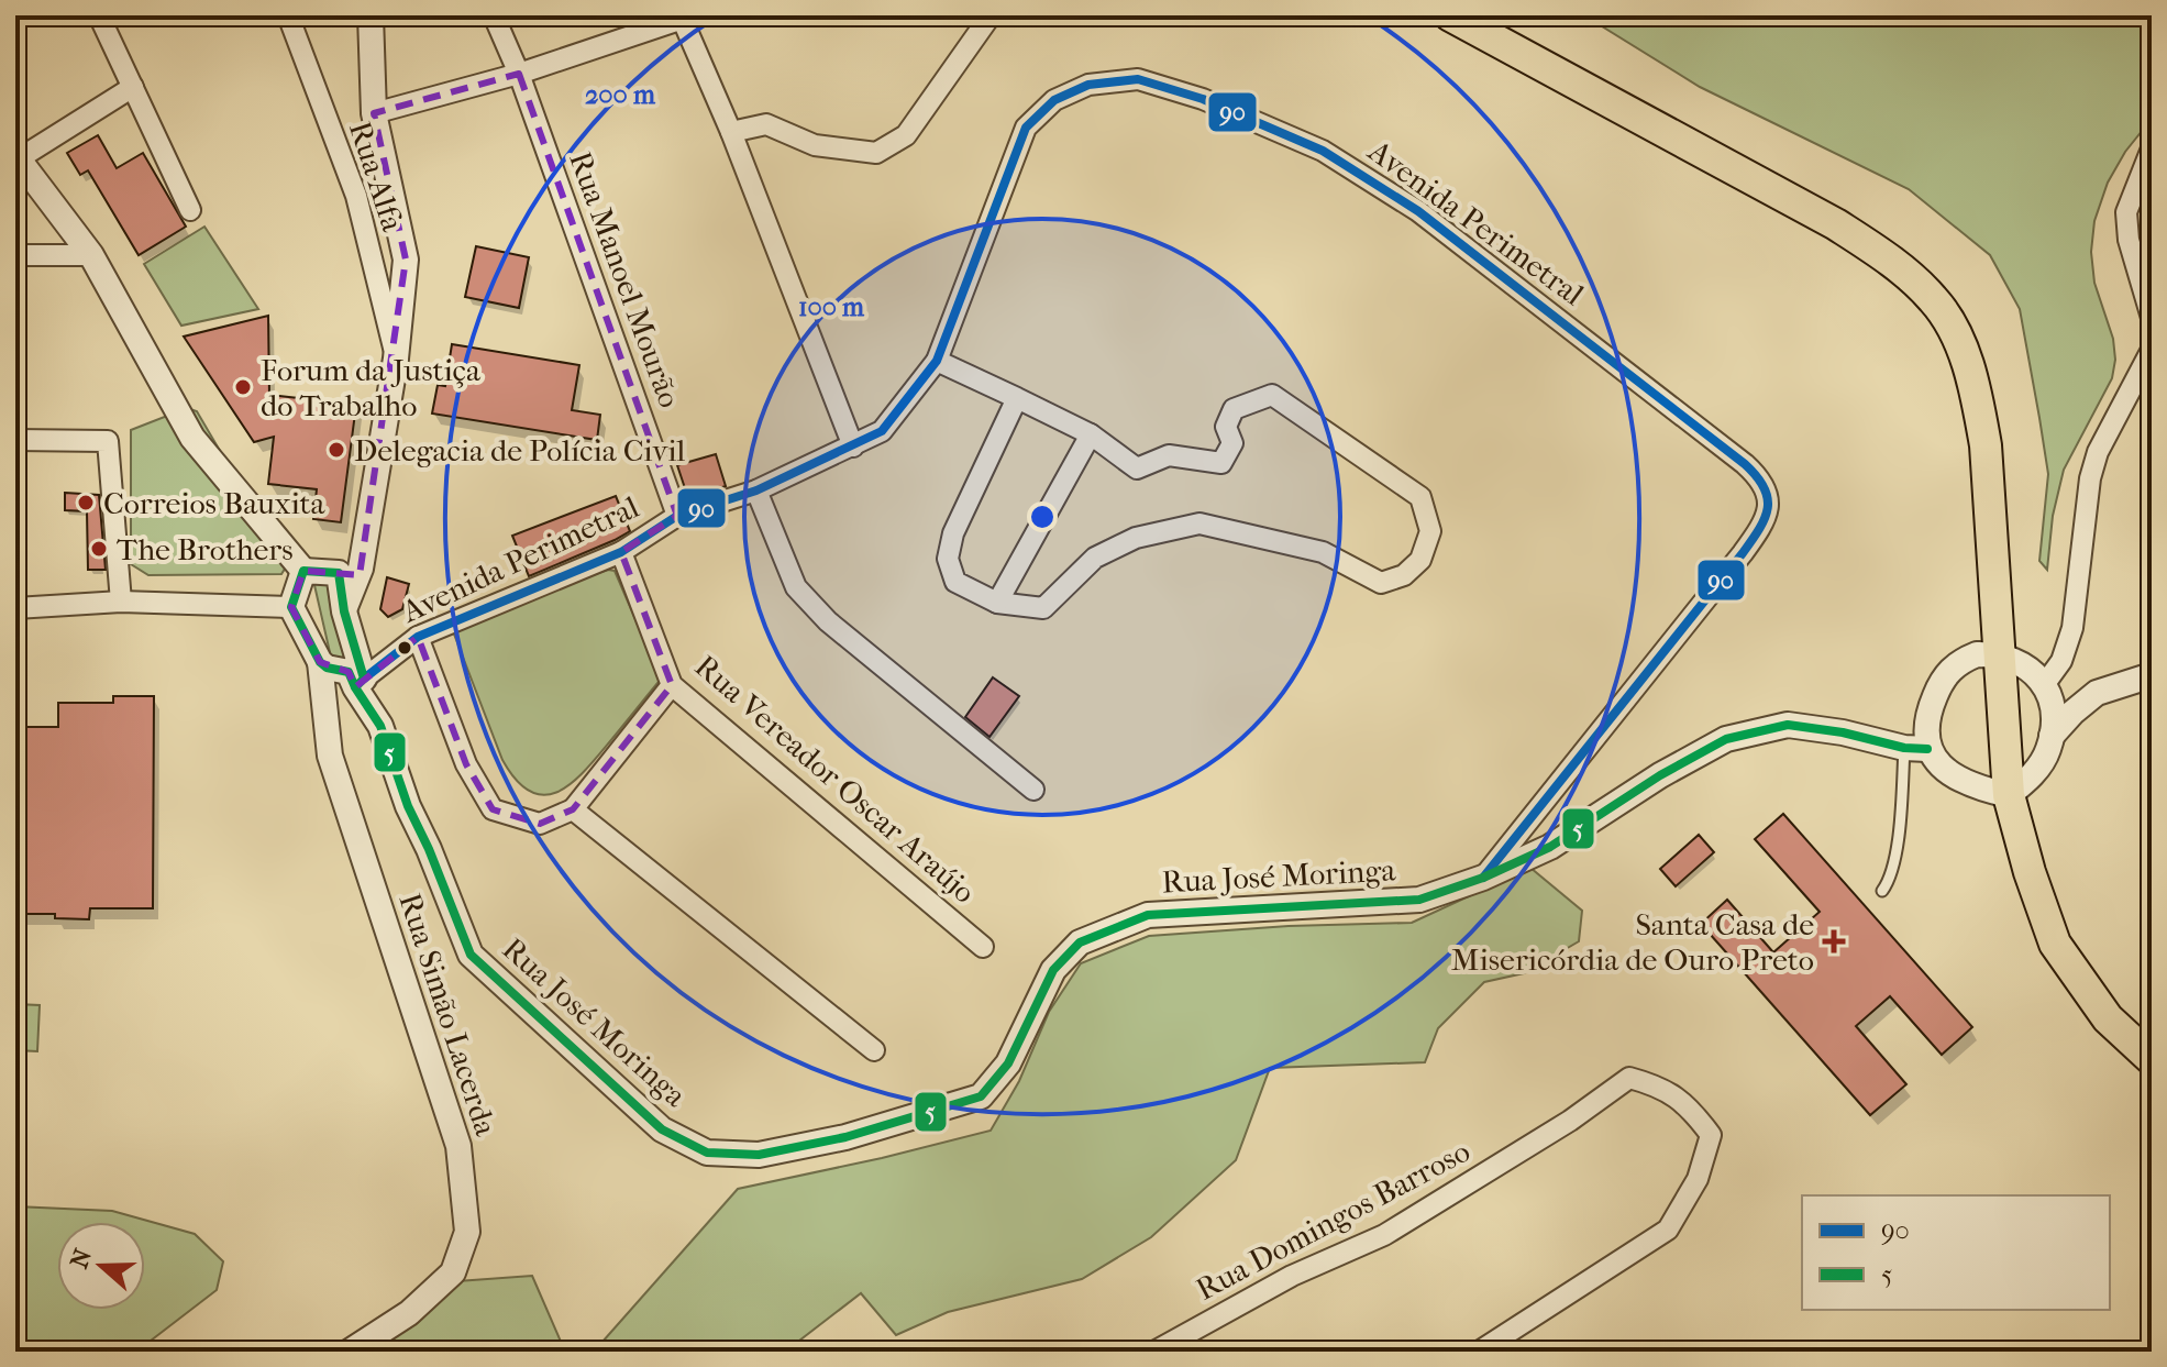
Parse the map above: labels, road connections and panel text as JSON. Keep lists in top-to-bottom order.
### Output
{
  "streets": {
    "street": [
      "Rua Alfa",
      "Avenida Perimetral",
      "Rua Manoel Mourão",
      "Rua Vereador Oscar Araújo",
      "Rua José Moringa",
      "Rua Simão Lacerda",
      "Rua Domingos Barroso"
    ]
  },
  "crossings": [
    ["Avenida Perimetral", "Rua Manoel Mourão"],
    ["Avenida Perimetral", "Rua Vereador Oscar Araújo"],
    ["Avenida Perimetral", "Rua José Moringa"]
  ],
  "places": {
    "other": [
      "Forum da Justiça do Trabalho",
      "Delegacia de Polícia Civil",
      "Correios Bauxita",
      "The Brothers"
    ],
    "health": ["Santa Casa de Misericórdia de Ouro Preto"]
  },
  "lines": ["transit line 90", "transit line 5"],
  "legend": ["90", "5"],
  "north": "left",
  "rings": ["200 m", "100 m"]
}
